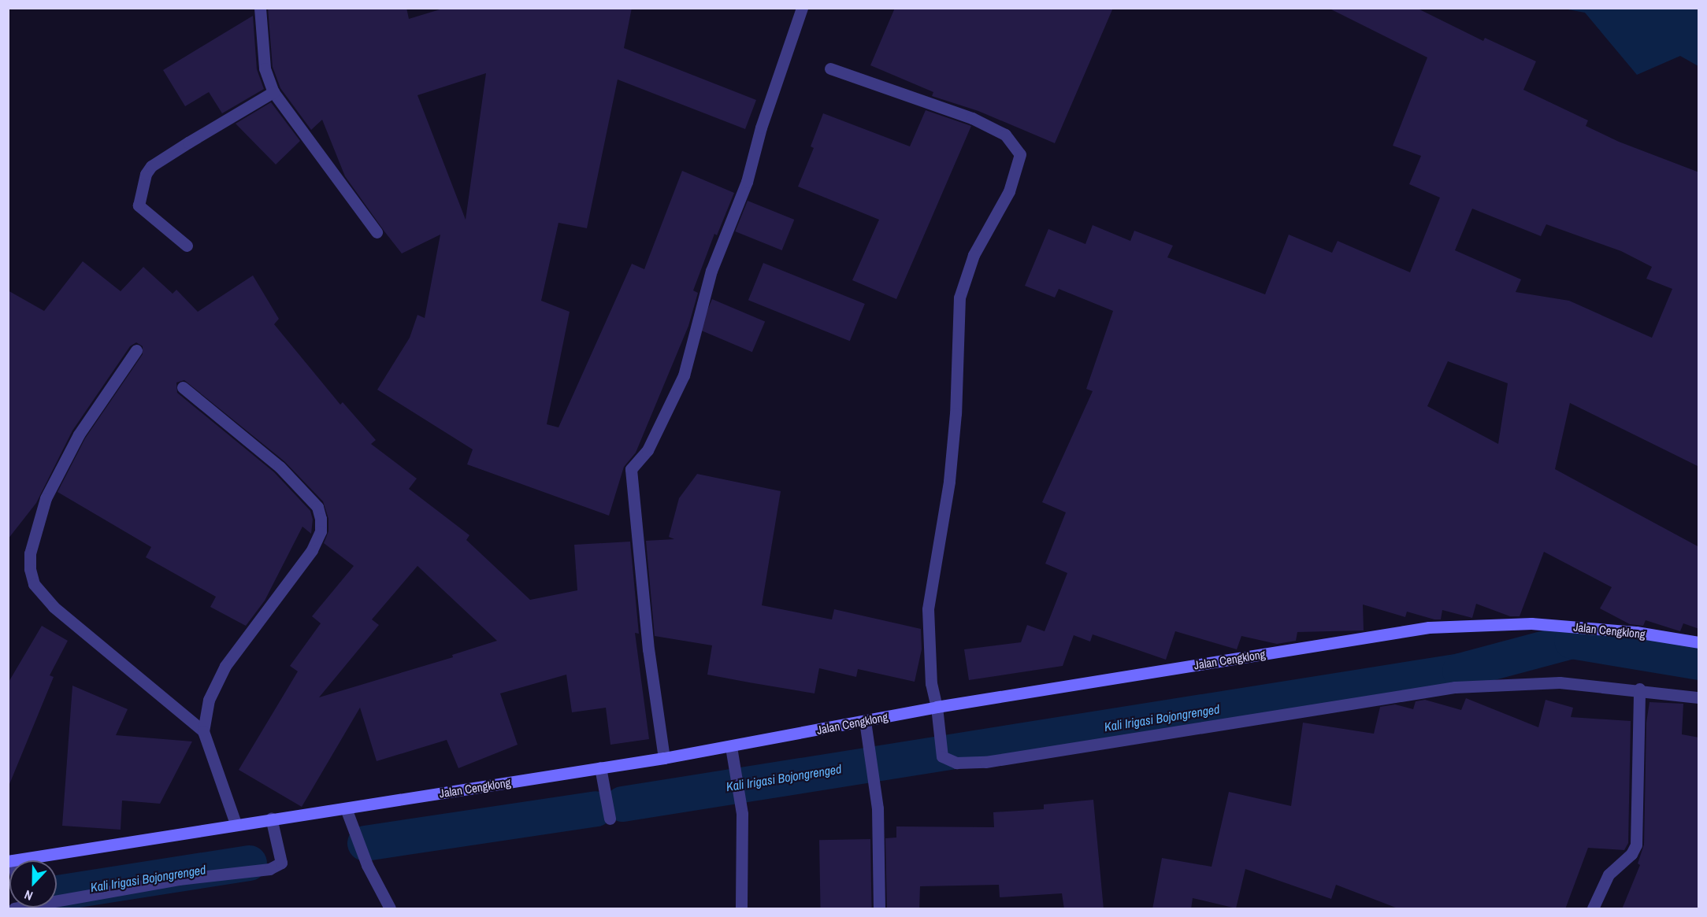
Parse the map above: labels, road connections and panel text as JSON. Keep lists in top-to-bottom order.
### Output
{
  "streets": {
    "main road": ["Jalan Cengklong"]
  },
  "water": ["Kali Irigasi Bojongrenged"],
  "north": "bottom"
}
